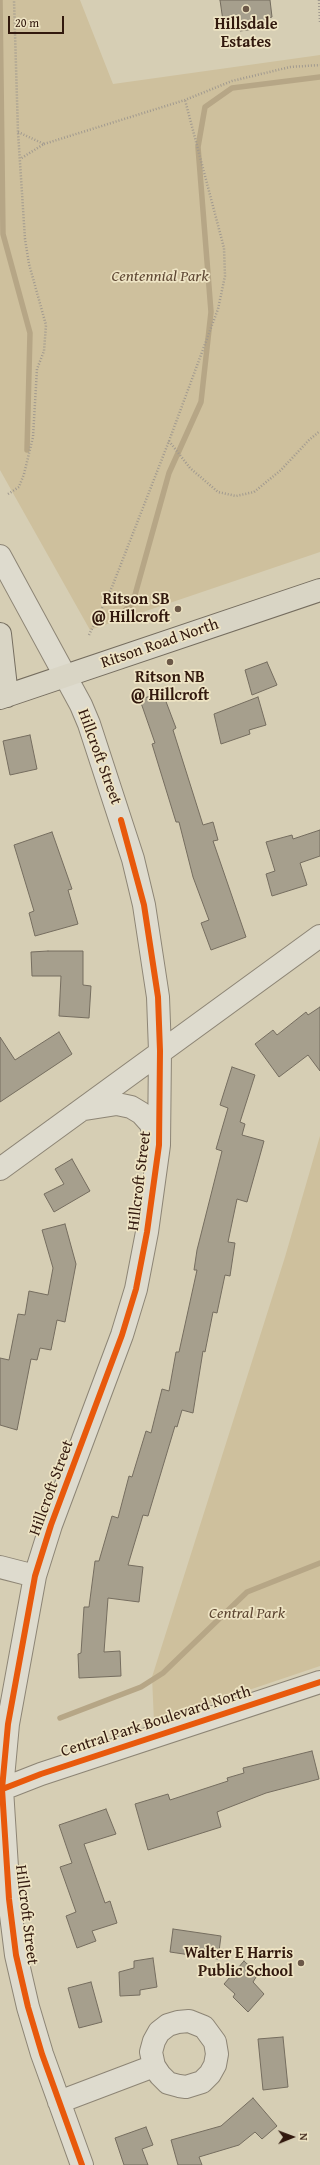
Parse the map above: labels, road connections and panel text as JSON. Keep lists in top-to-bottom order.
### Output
{
  "streets": {
    "main road": ["Ritson Road North"],
    "street": ["Hillcroft Street", "Central Park Boulevard North"]
  },
  "crossings": [
    ["Ritson Road North", "Hillcroft Street"],
    ["Hillcroft Street", "Central Park Boulevard North"]
  ],
  "parks": ["Centennial Park", "Central Park"],
  "places": [
    "Hillsdale Estates",
    "Ritson SB @ Hillcroft",
    "Ritson NB @ Hillcroft",
    "Walter E Harris Public School"
  ],
  "scale_bar": "20 m",
  "north": "right"
}
